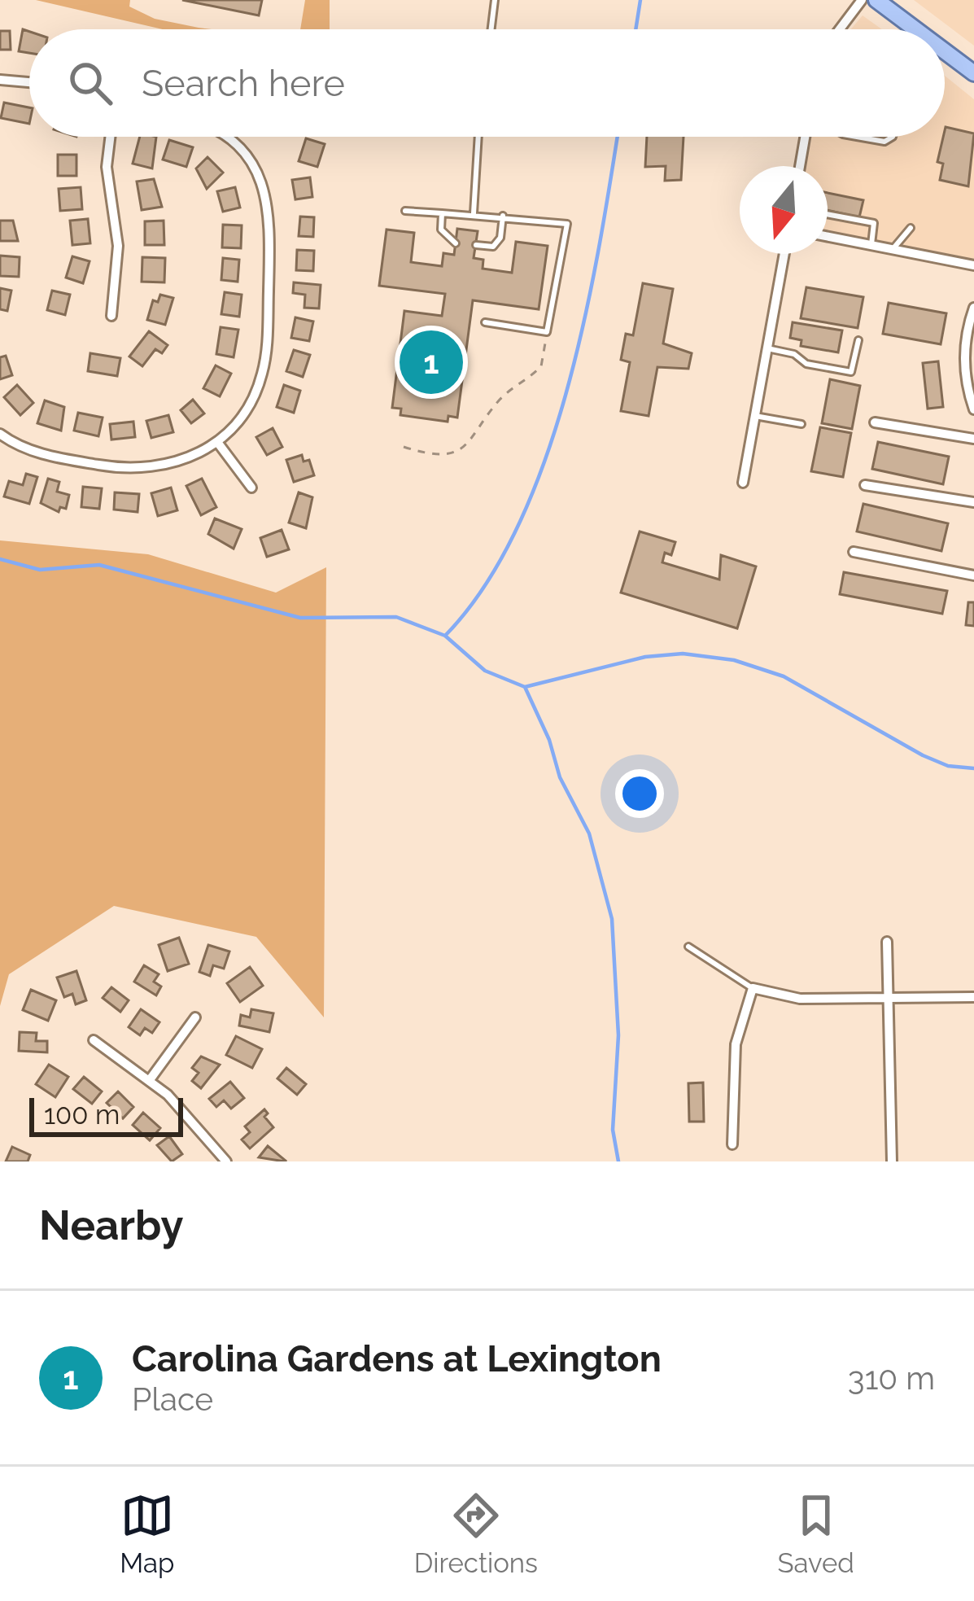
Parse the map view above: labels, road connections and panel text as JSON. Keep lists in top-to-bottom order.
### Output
{
  "scale_bar": "100 m",
  "north": "bottom",
  "page": {
    "search": "Search here",
    "pins": "1",
    "scale": "100 m",
    "heading": "Nearby",
    "list": [
      {
        "mark": "1",
        "name": "Carolina Gardens at Lexington",
        "note": "Place",
        "value": "310 m"
      }
    ],
    "nav": ["Map", "Directions", "Saved"]
  }
}
